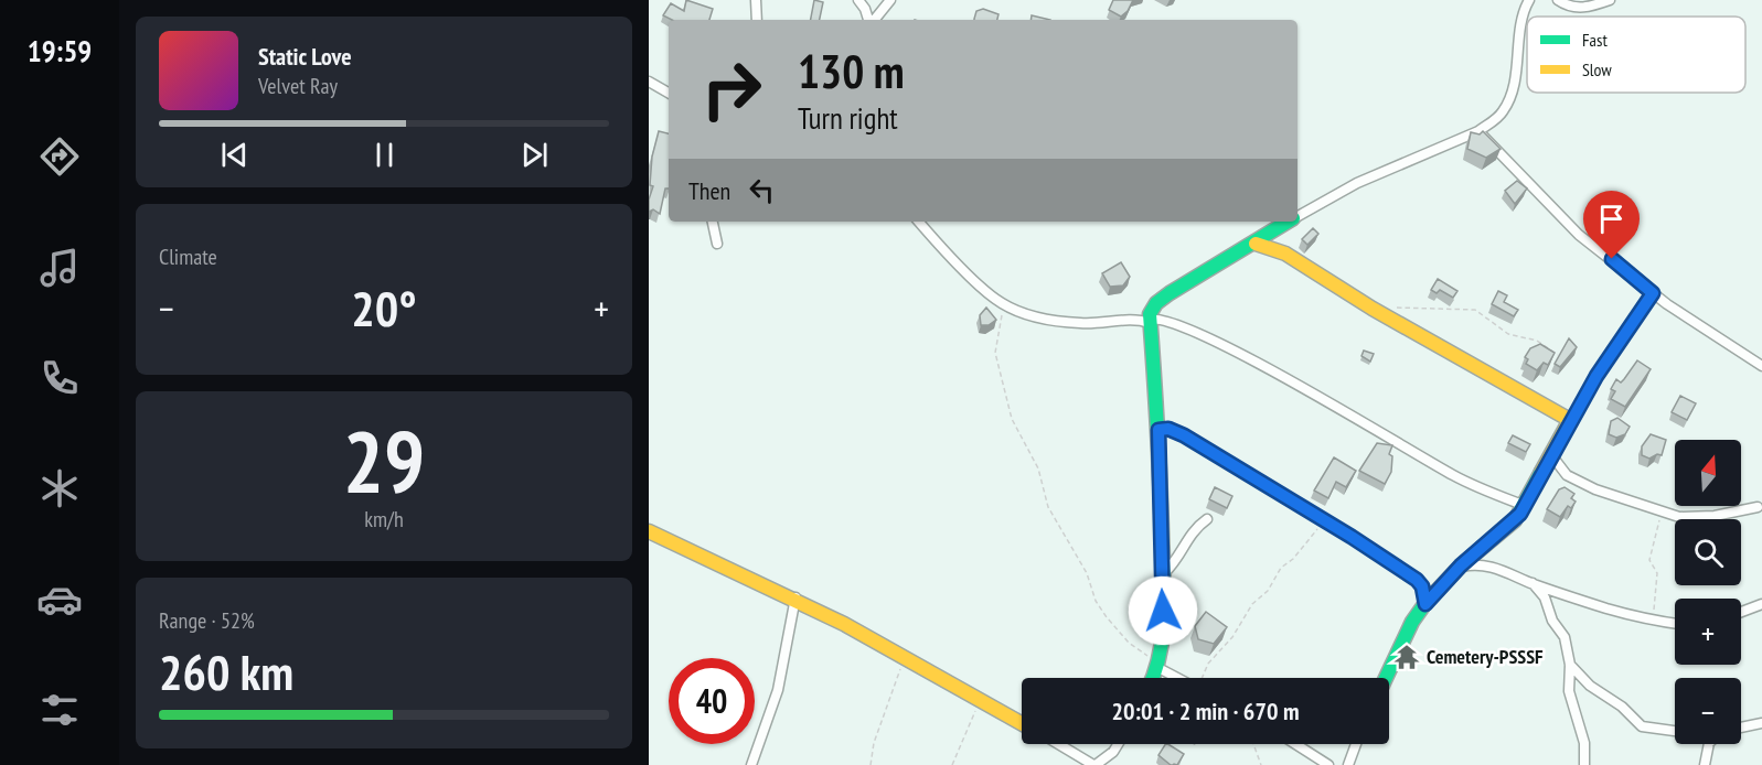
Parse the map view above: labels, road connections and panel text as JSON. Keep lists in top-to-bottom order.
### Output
{
  "places": {
    "temple": ["Cemetery-PSSSF"]
  },
  "legend": ["Fast", "Slow"],
  "north": "top",
  "page": {
    "tabs": "19:59",
    "turn": ["130 m", "Turn right"],
    "song": ["Static Love", "Velvet Ray"],
    "then": "Then",
    "tile": [
      "Climate",
      ["29", "km/h"],
      ["Range · 52%", "260 km"]
    ],
    "heat": ["−", "20°", "+"],
    "map_buttons": ["+", "−"],
    "limit": "40",
    "trip": "20:01 · 2 min · 670 m"
  }
}
